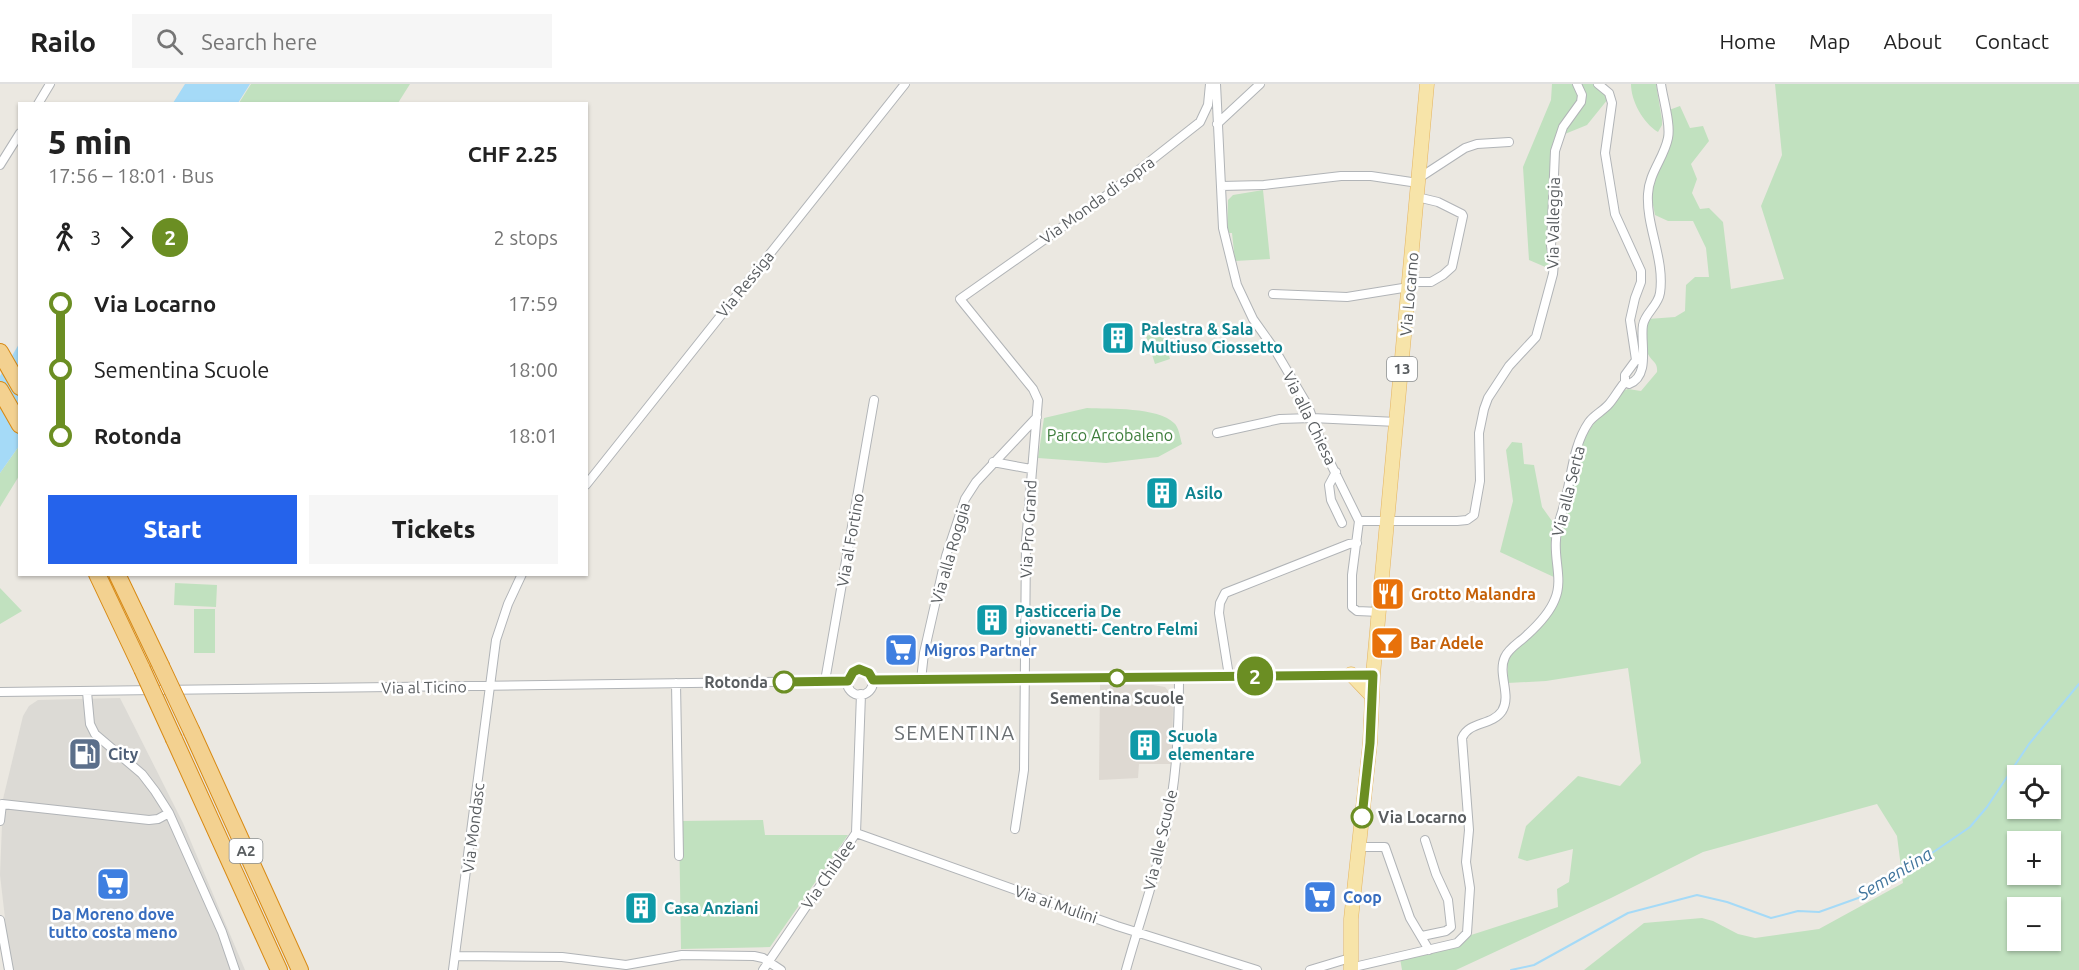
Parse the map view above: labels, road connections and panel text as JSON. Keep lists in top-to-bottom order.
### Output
{
  "streets": {
    "highway": ["A2"],
    "main road": ["Via Locarno", "13"],
    "street": [
      "Via Monda di sopra",
      "Via Valleggia",
      "Via Ressiga",
      "Via alla Chiesa",
      "Via alla Serta",
      "Via Pro Grand",
      "Via al Fortino",
      "Via alla Roggia",
      "Via al Ticino",
      "Via Mondasc",
      "Via alle Scuole",
      "Via Chiblee",
      "Via ai Mulini"
    ]
  },
  "crossings": [
    ["Via Monda di sopra", "Via Pro Grand"],
    ["Via Valleggia", "Via Locarno"],
    ["Via Locarno", "Via alla Serta"],
    ["Via Pro Grand", "Via alla Roggia"],
    ["Via al Fortino", "Via al Ticino"],
    ["Via al Ticino", "Via Mondasc"],
    ["Via al Ticino", "Via Chiblee"],
    ["Via alle Scuole", "Via ai Mulini"],
    ["Via Chiblee", "Via ai Mulini"]
  ],
  "districts": ["SEMENTINA"],
  "water": ["Sementina"],
  "parks": ["Parco Arcobaleno"],
  "places": {
    "building": [
      "Palestra & Sala Multiuso Ciossetto",
      "Asilo",
      "Pasticceria De giovanetti- Centro Felmi",
      "Scuola elementare",
      "Casa Anziani"
    ],
    "restaurant": ["Grotto Malandra"],
    "bar": ["Bar Adele"],
    "supermarket": ["Migros Partner", "Da Moreno dove tutto costa meno", "Coop"],
    "other": ["Sementina Scuole", "Rotonda", "Via Locarno"],
    "fuel station": ["City"]
  },
  "lines": ["bus line 2"],
  "page": {
    "header": "Railo",
    "search": "Search here",
    "nav": [
      "Home",
      "Map",
      "About",
      "Contact"
    ],
    "on_map": "2",
    "heading": ["5 min", "17:56 – 18:01 · Bus", "CHF 2.25"],
    "legs": ["3", "2", "2 stops"],
    "list": [
      {
        "name": "Via Locarno",
        "value": "17:59"
      },
      {
        "name": "Sementina Scuole",
        "value": "18:00"
      },
      {
        "name": "Rotonda",
        "value": "18:01"
      }
    ],
    "buttons": ["Start", "Tickets"],
    "map_buttons": ["+", "−"]
  }
}
